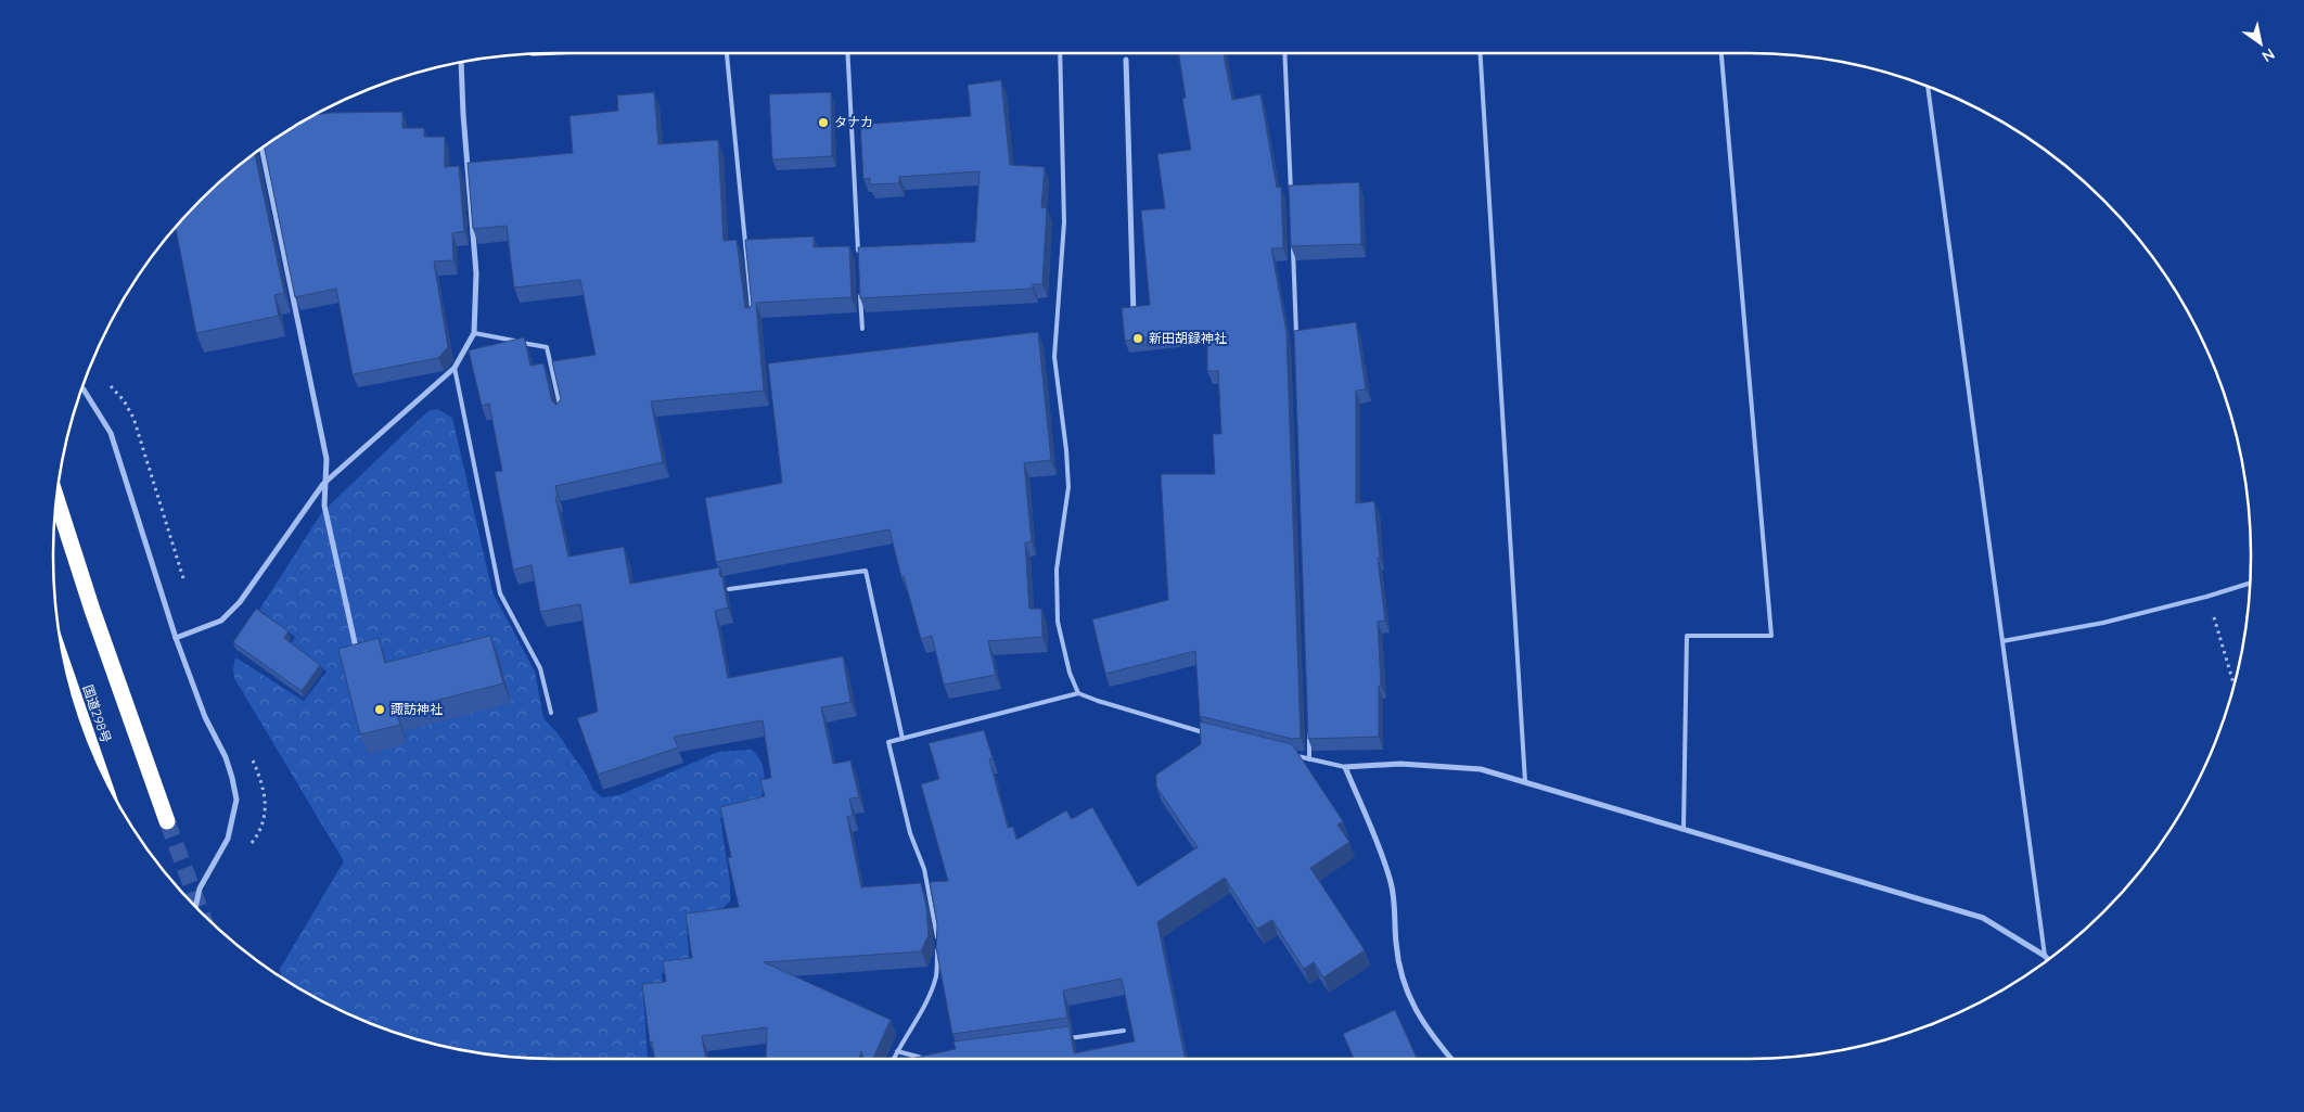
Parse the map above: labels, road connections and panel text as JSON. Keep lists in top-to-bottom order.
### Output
{
  "streets": {
    "highway": ["国道298号"]
  },
  "places": ["タナカ", "新田胡録神社", "諏訪神社"],
  "north": "bottom right"
}
